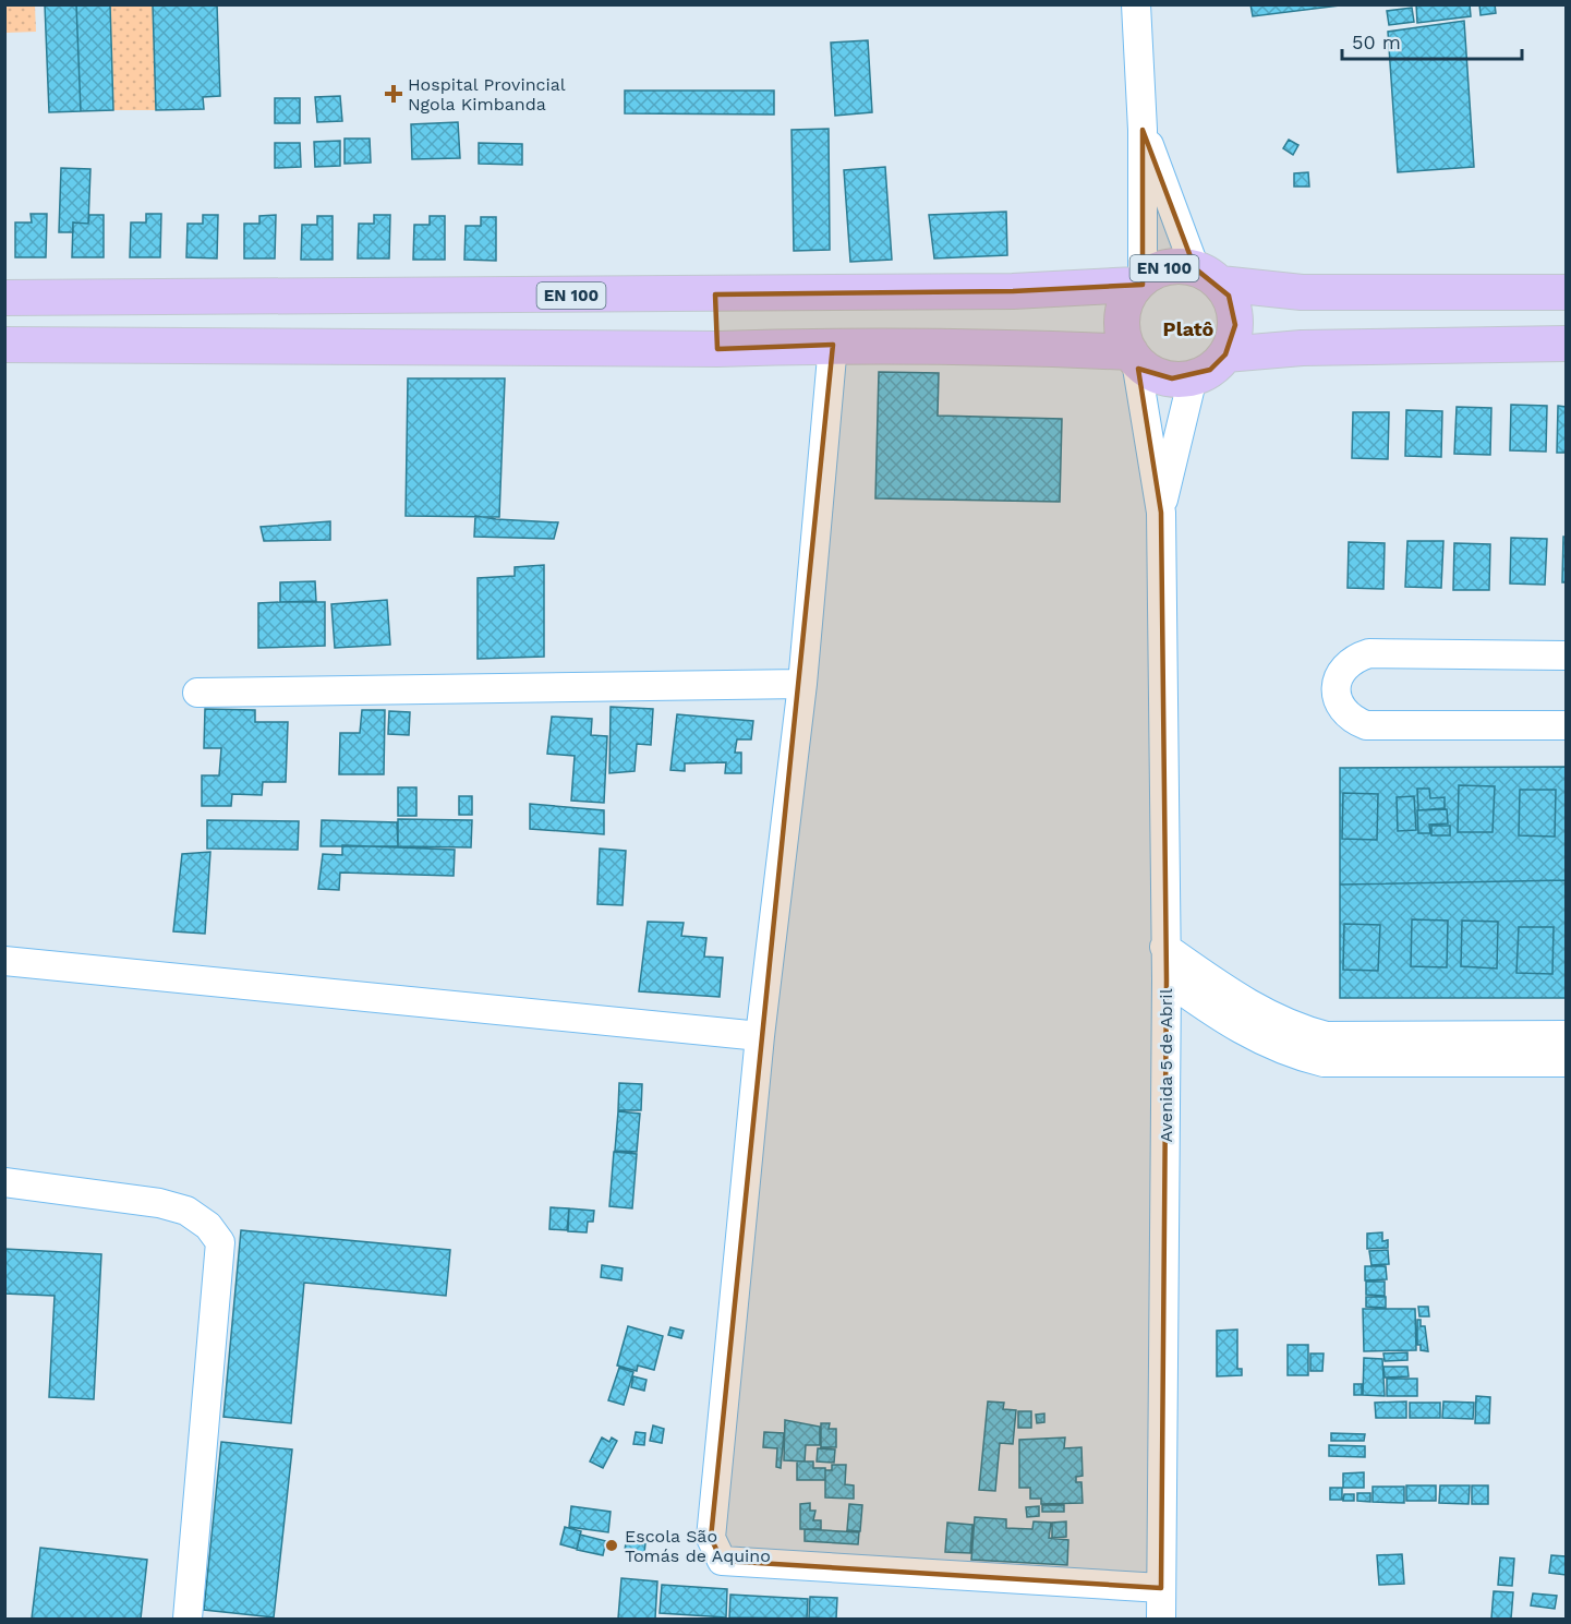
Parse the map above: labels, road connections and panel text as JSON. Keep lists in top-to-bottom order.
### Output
{
  "streets": {
    "main road": ["EN 100"],
    "street": ["Avenida 5 de Abril"]
  },
  "crossings": [
    ["EN 100", "Avenida 5 de Abril"]
  ],
  "districts": ["Platô"],
  "places": {
    "health": ["Hospital Provincial Ngola Kimbanda"],
    "other": ["Escola São Tomás de Aquino"]
  },
  "scale_bar": "50 m"
}
